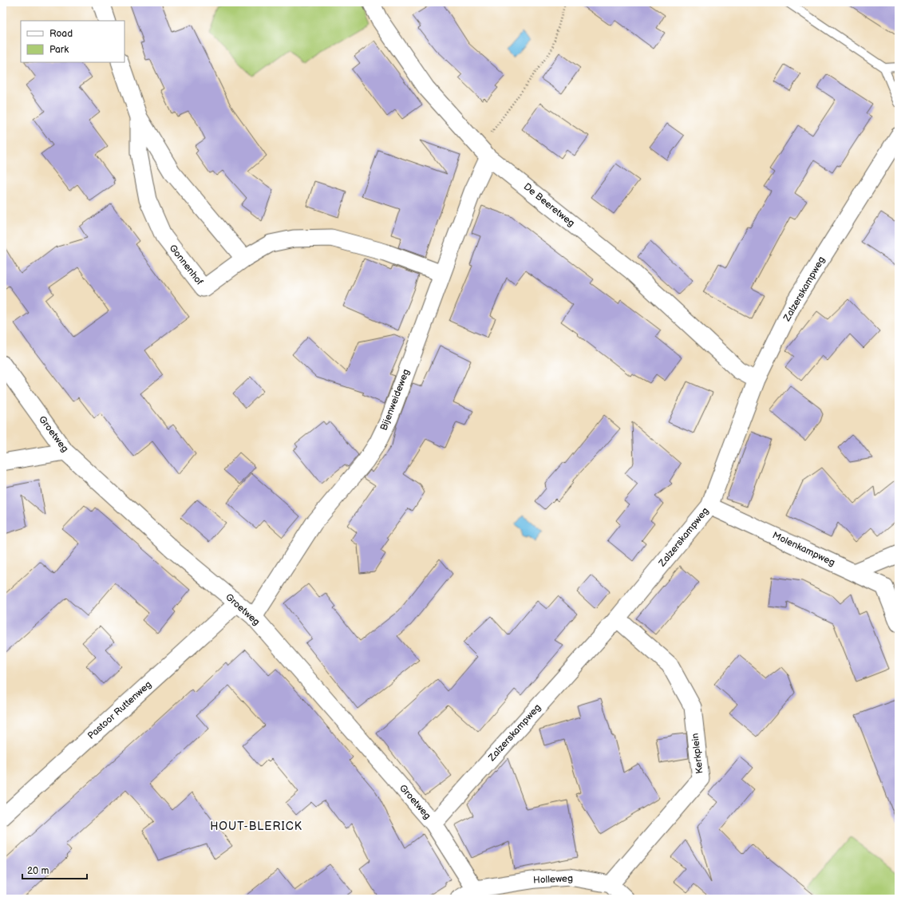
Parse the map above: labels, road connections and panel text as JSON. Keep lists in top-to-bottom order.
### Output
{
  "streets": {
    "street": [
      "De Beeretweg",
      "Gonnenhof",
      "Zalzerskampweg",
      "Bijenweideweg",
      "Groetweg",
      "Molenkampweg",
      "Pastoor Ruttenweg",
      "Kerkplein",
      "Holleweg"
    ]
  },
  "crossings": [
    ["De Beeretweg", "Zalzerskampweg"],
    ["De Beeretweg", "Bijenweideweg"],
    ["Zalzerskampweg", "Groetweg"],
    ["Zalzerskampweg", "Molenkampweg"],
    ["Zalzerskampweg", "Kerkplein"],
    ["Bijenweideweg", "Groetweg"],
    ["Groetweg", "Pastoor Ruttenweg"],
    ["Groetweg", "Holleweg"],
    ["Kerkplein", "Holleweg"]
  ],
  "districts": ["HOUT-BLERICK"],
  "legend": ["Road", "Park"],
  "scale_bar": "20 m"
}
